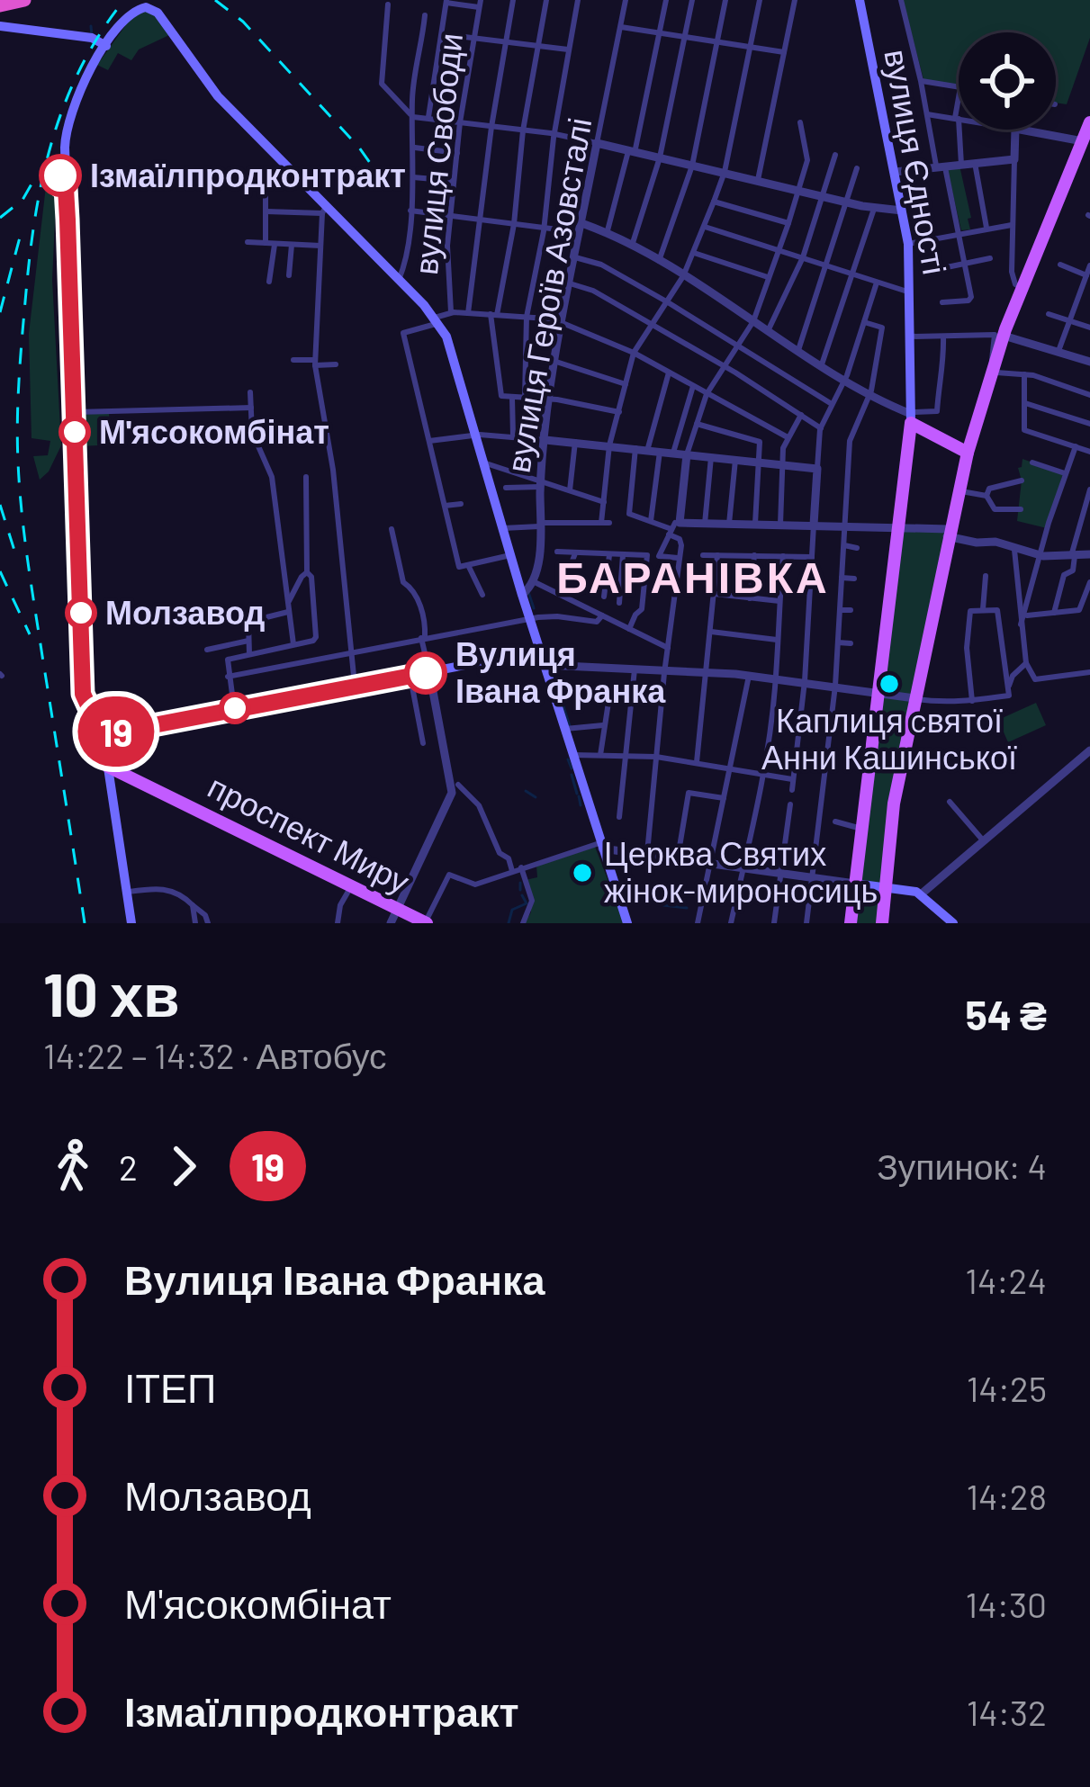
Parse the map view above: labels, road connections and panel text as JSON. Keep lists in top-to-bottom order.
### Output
{
  "streets": {
    "main road": ["вулиця Єдності", "проспект Миру"],
    "street": ["вулиця Свободи", "вулиця Героїв Азовсталі"]
  },
  "districts": ["БАРАНІВКА"],
  "places": [
    "Ізмаїлпродконтракт",
    "М'ясокомбінат",
    "Молзавод",
    "Вулиця Івана Франка",
    "Каплиця cвятої Анни Кашинської",
    "Церква Святих жінок-мироносиць"
  ],
  "lines": ["bus line 19"],
  "page": {
    "on_map": "19",
    "heading": ["10 хв", "14:22 – 14:32 · Автобус", "54 ₴"],
    "legs": ["2", "19", "Зупинок: 4"],
    "list": [
      {
        "name": "Вулиця Івана Франка",
        "value": "14:24"
      },
      {
        "name": "ІТЕП",
        "value": "14:25"
      },
      {
        "name": "Молзавод",
        "value": "14:28"
      },
      {
        "name": "М'ясокомбінат",
        "value": "14:30"
      },
      {
        "name": "Ізмаїлпродконтракт",
        "value": "14:32"
      }
    ]
  }
}
